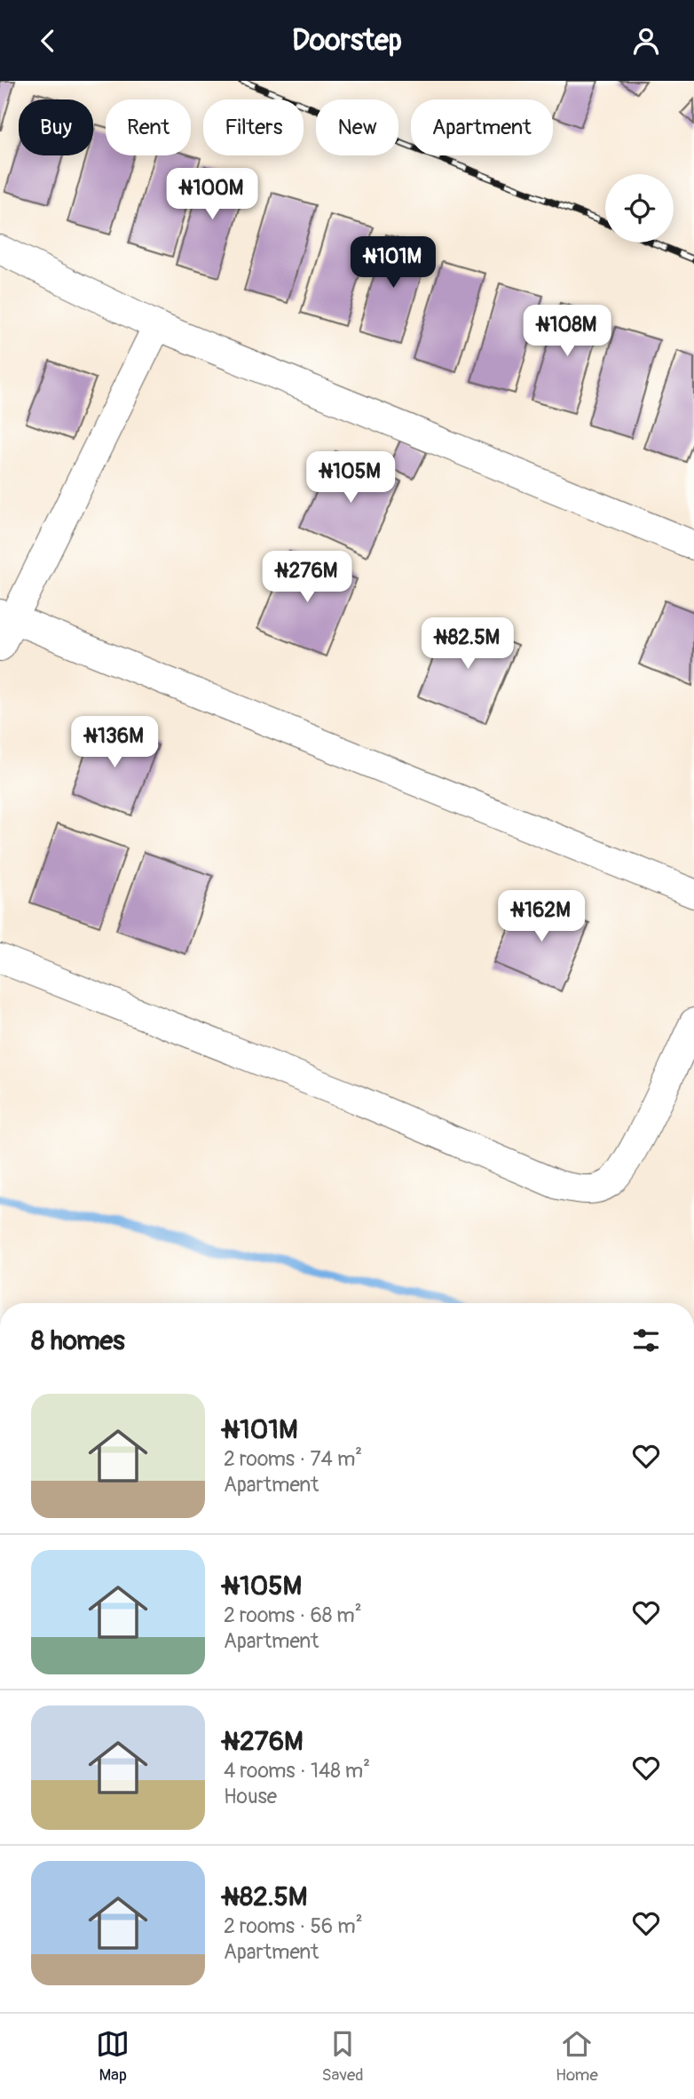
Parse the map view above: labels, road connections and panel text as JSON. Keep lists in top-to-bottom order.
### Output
{
  "page": {
    "header": "Doorstep",
    "chip": [
      "Buy",
      "Rent",
      "Filters",
      "New",
      "Apartment"
    ],
    "price": [
      "₦100M",
      "₦101M",
      "₦108M",
      "₦105M",
      "₦276M",
      "₦82.5M",
      "₦136M",
      "₦162M"
    ],
    "heading": "8 homes",
    "list": [
      {
        "name": "₦101M",
        "note": "2 rooms · 74 m² · Apartment"
      },
      {
        "name": "₦105M",
        "note": "2 rooms · 68 m² · Apartment"
      },
      {
        "name": "₦276M",
        "note": "4 rooms · 148 m² · House"
      },
      {
        "name": "₦82.5M",
        "note": "2 rooms · 56 m² · Apartment"
      }
    ],
    "tabs": ["Map", "Saved", "Home"]
  }
}
